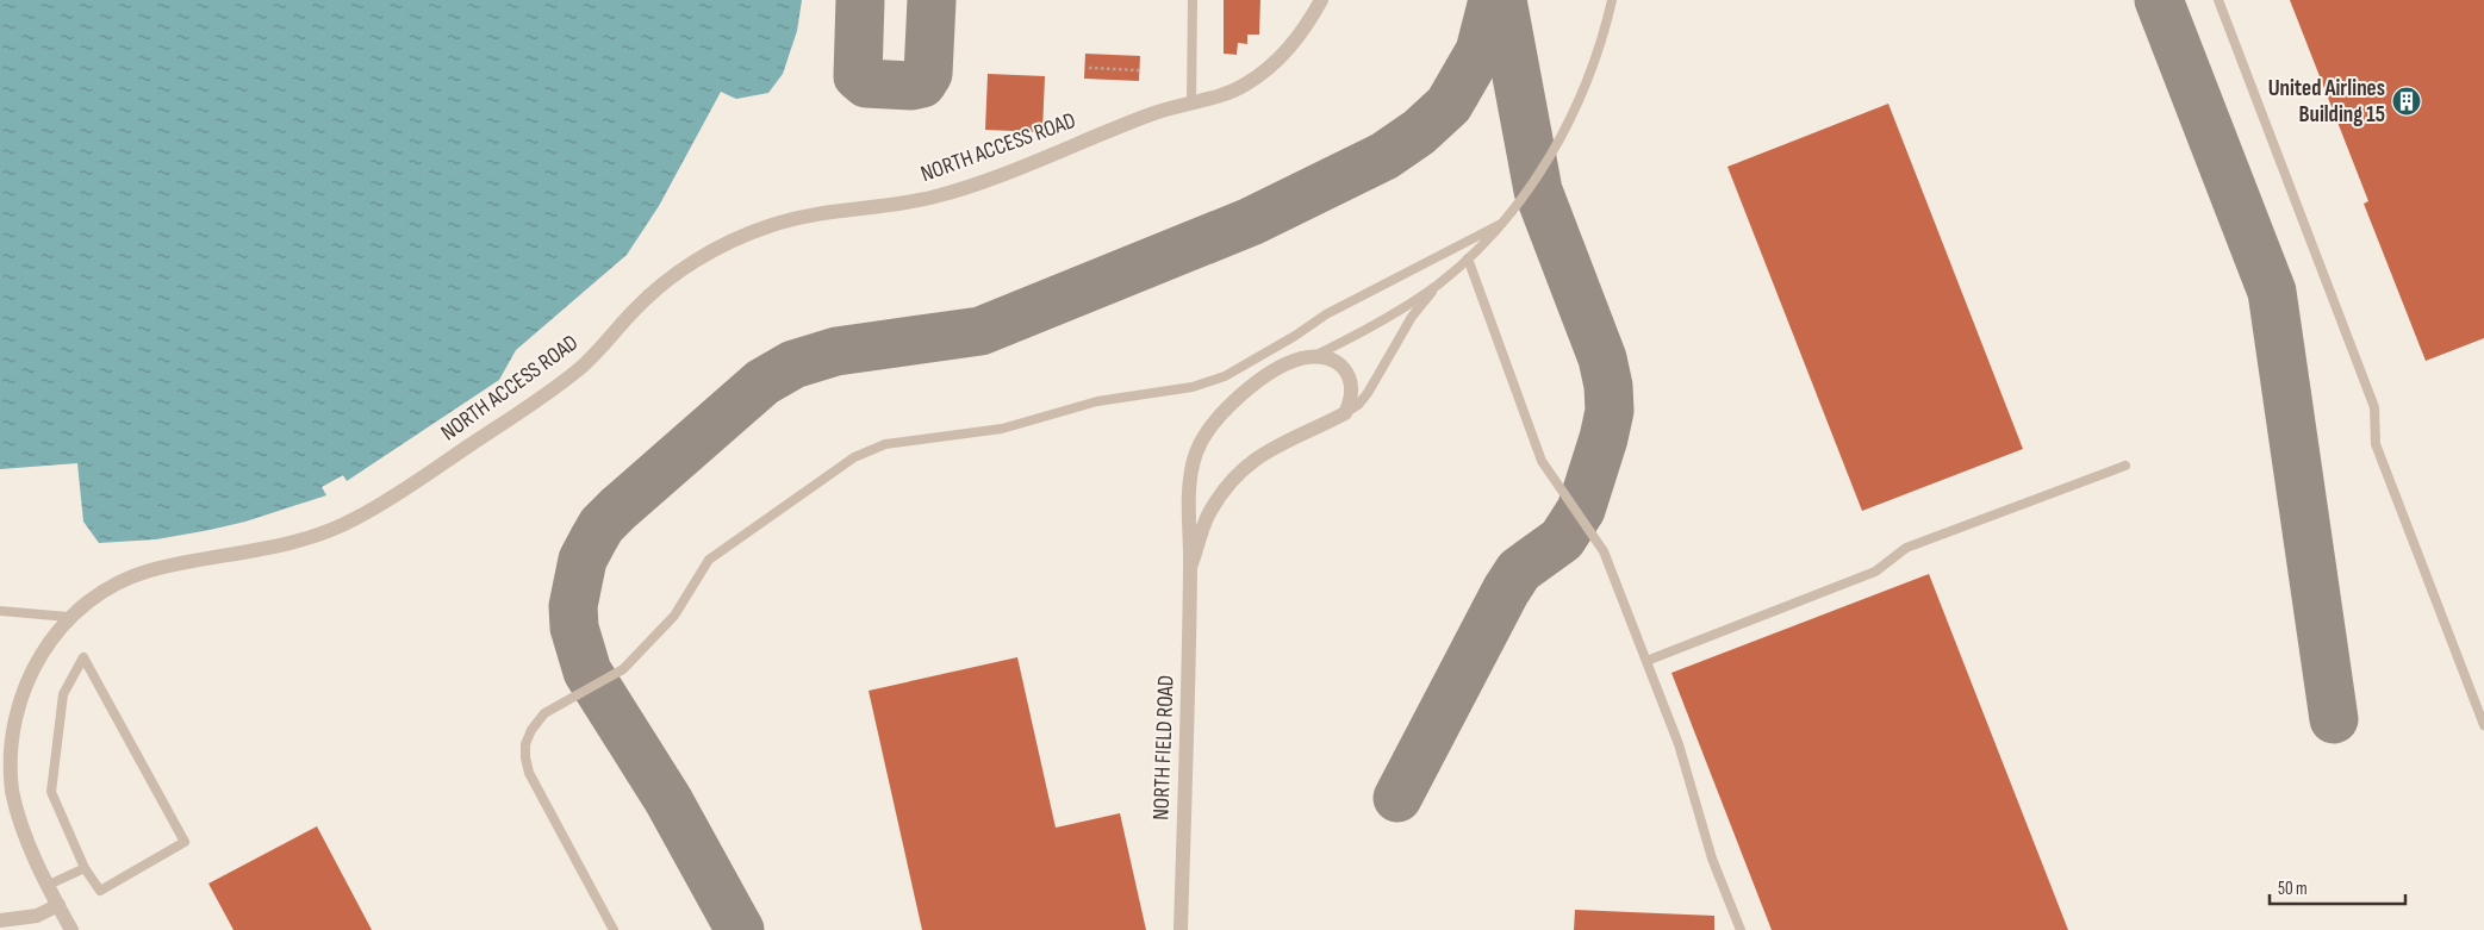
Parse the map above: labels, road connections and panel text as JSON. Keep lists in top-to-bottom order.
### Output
{
  "streets": {
    "street": ["NORTH ACCESS ROAD", "NORTH FIELD ROAD"]
  },
  "places": {
    "building": ["United Airlines Building 15"]
  },
  "scale_bar": "50 m"
}
